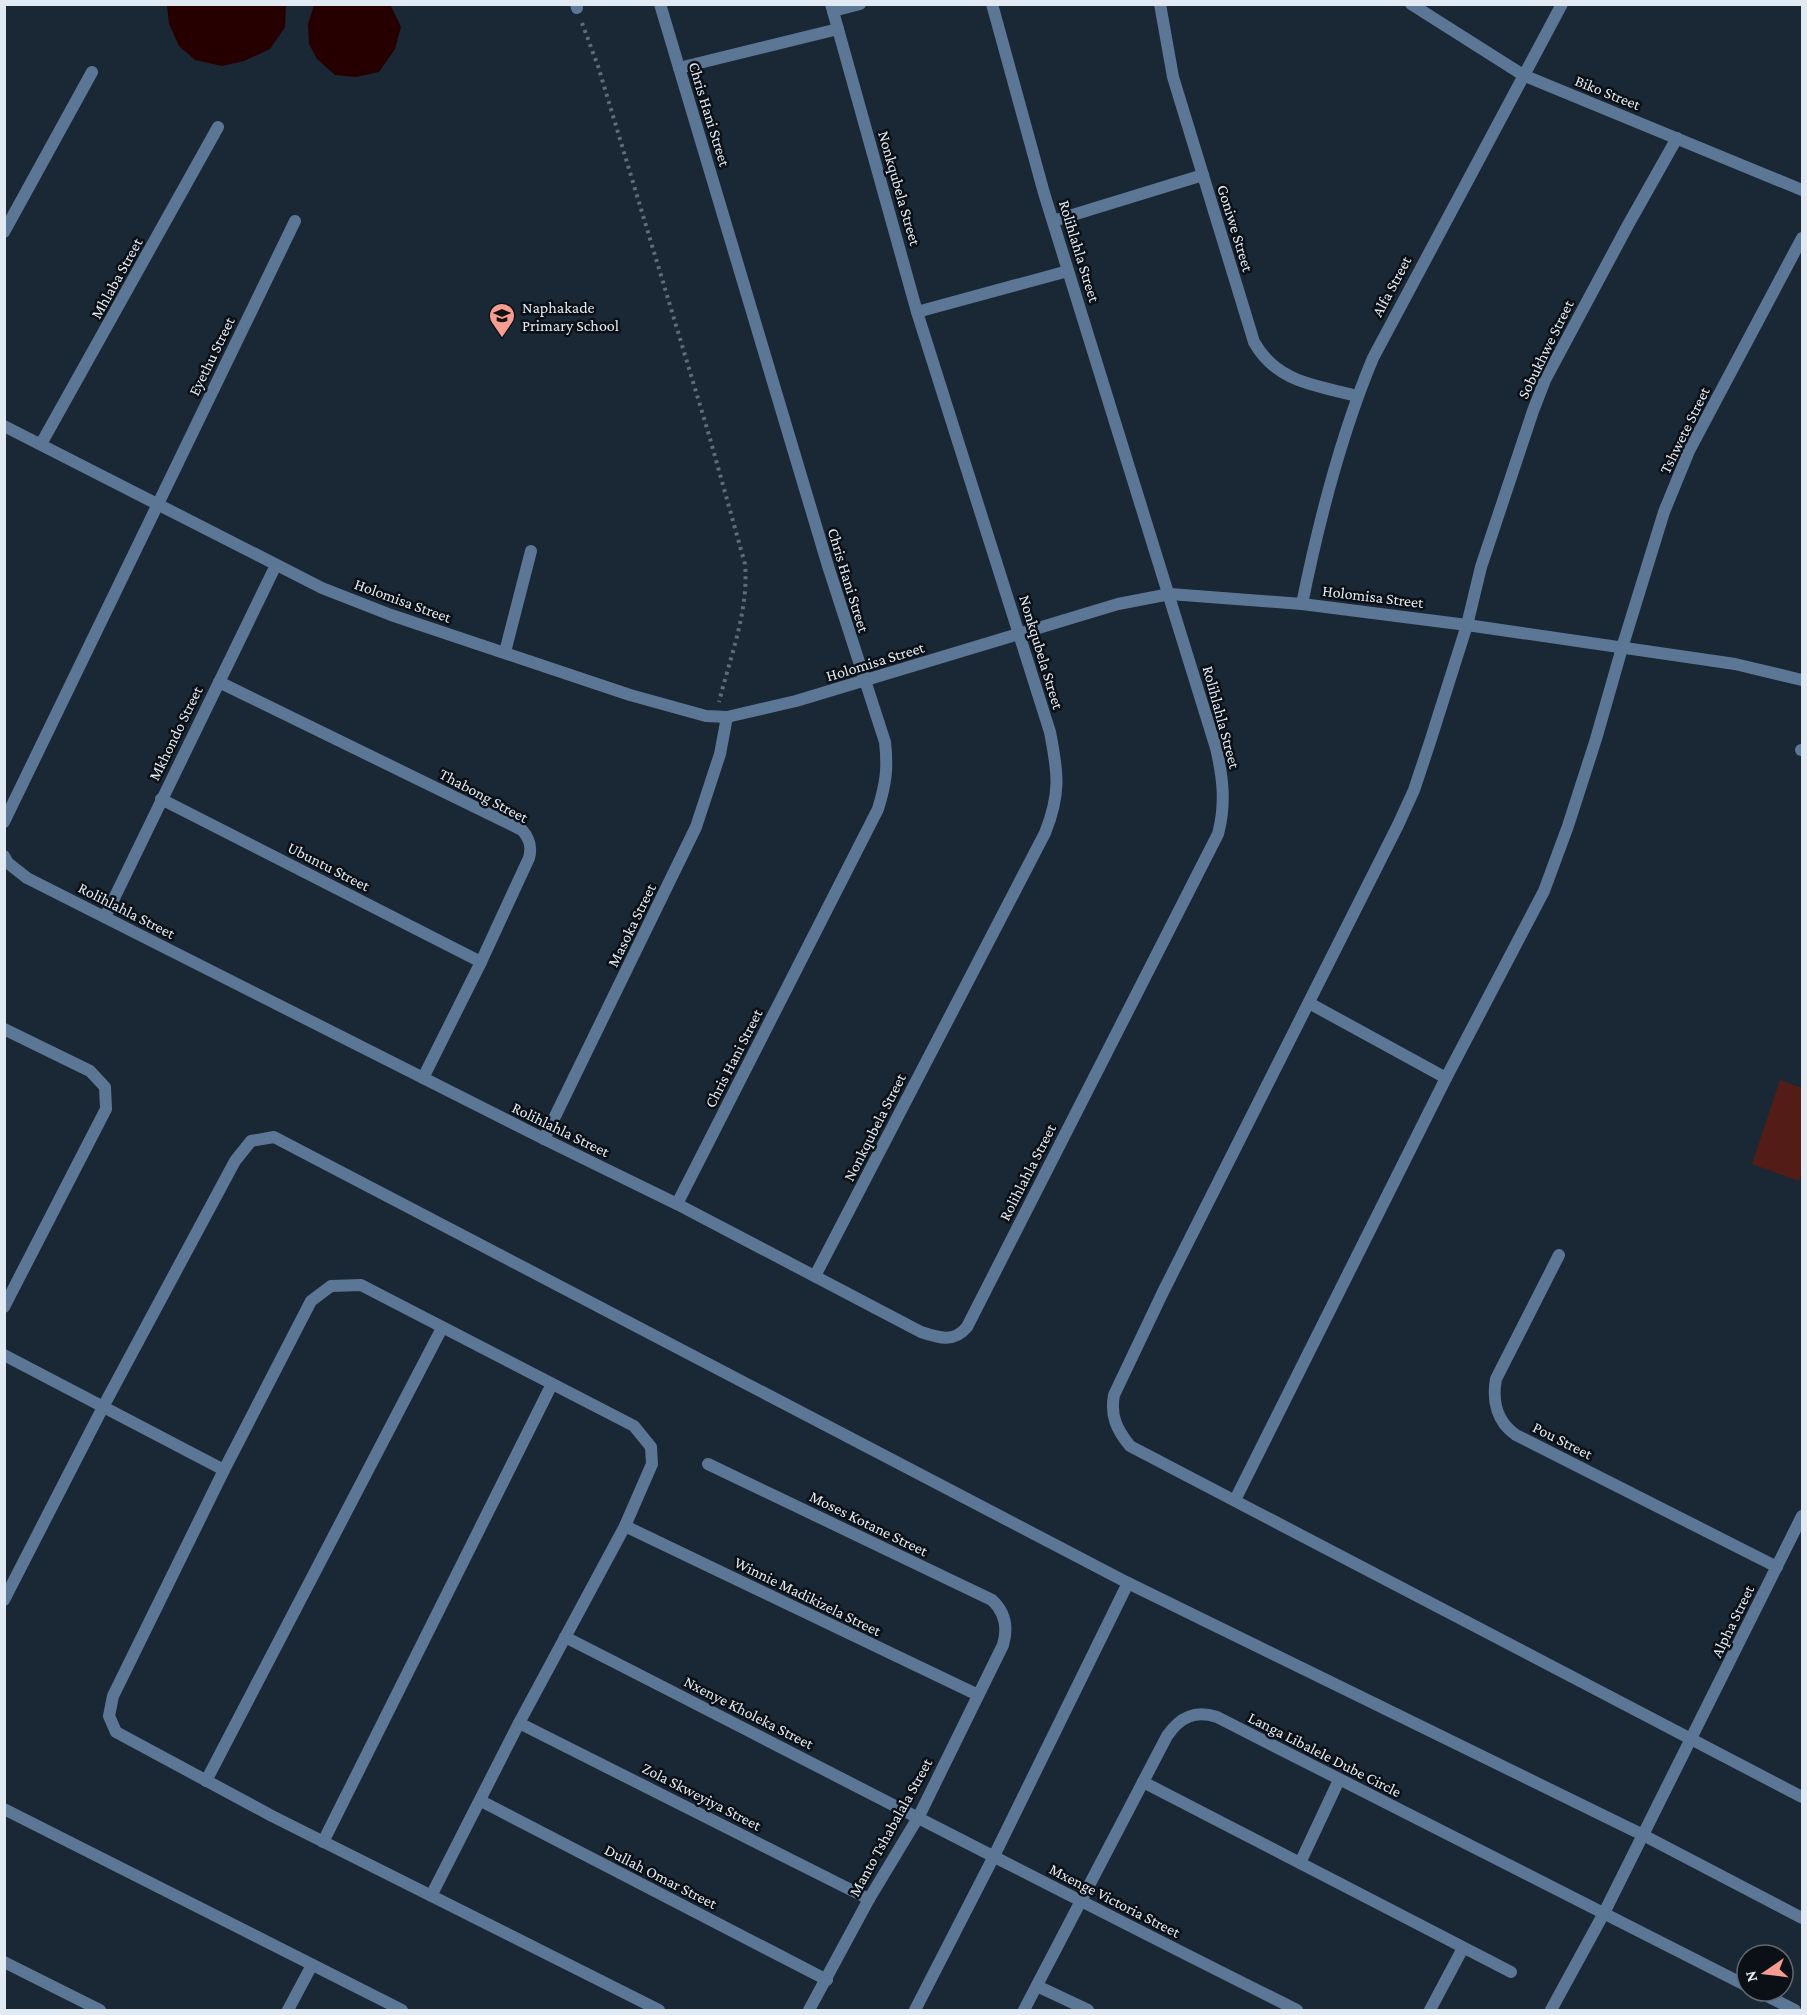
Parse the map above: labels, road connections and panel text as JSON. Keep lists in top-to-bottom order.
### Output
{
  "streets": {
    "street": [
      "Biko Street",
      "Chris Hani Street",
      "Nonkqubela Street",
      "Goniwe Street",
      "Rolihlahla Street",
      "Mhlaba Street",
      "Alfa Street",
      "Sobukhwe Street",
      "Eyethu Street",
      "Tshwete Street",
      "Holomisa Street",
      "Mkhondo Street",
      "Thabong Street",
      "Ubuntu Street",
      "Masoka Street",
      "Pou Street",
      "Moses Kotane Street",
      "Winnie Madikizela Street",
      "Alpha Street",
      "Nxenye Kholeka Street",
      "Langa Libalele Dube Circle",
      "Zola Skweyiya Street",
      "Manto Tshabalala Street",
      "Dullah Omar Street",
      "Mxenge Victoria Street"
    ]
  },
  "crossings": [
    ["Biko Street", "Alfa Street"],
    ["Biko Street", "Sobukhwe Street"],
    ["Chris Hani Street", "Rolihlahla Street"],
    ["Chris Hani Street", "Holomisa Street"],
    ["Nonkqubela Street", "Rolihlahla Street"],
    ["Nonkqubela Street", "Holomisa Street"],
    ["Goniwe Street", "Alfa Street"],
    ["Rolihlahla Street", "Holomisa Street"],
    ["Rolihlahla Street", "Mkhondo Street"],
    ["Rolihlahla Street", "Thabong Street"],
    ["Rolihlahla Street", "Masoka Street"],
    ["Mhlaba Street", "Holomisa Street"],
    ["Alfa Street", "Holomisa Street"],
    ["Sobukhwe Street", "Tshwete Street"],
    ["Sobukhwe Street", "Holomisa Street"],
    ["Sobukhwe Street", "Alpha Street"],
    ["Eyethu Street", "Holomisa Street"],
    ["Tshwete Street", "Holomisa Street"],
    ["Holomisa Street", "Mkhondo Street"],
    ["Holomisa Street", "Masoka Street"],
    ["Mkhondo Street", "Thabong Street"],
    ["Mkhondo Street", "Ubuntu Street"],
    ["Thabong Street", "Ubuntu Street"],
    ["Pou Street", "Alpha Street"],
    ["Moses Kotane Street", "Manto Tshabalala Street"],
    ["Winnie Madikizela Street", "Manto Tshabalala Street"],
    ["Alpha Street", "Langa Libalele Dube Circle"],
    ["Nxenye Kholeka Street", "Manto Tshabalala Street"],
    ["Nxenye Kholeka Street", "Mxenge Victoria Street"],
    ["Langa Libalele Dube Circle", "Mxenge Victoria Street"],
    ["Zola Skweyiya Street", "Manto Tshabalala Street"],
    ["Manto Tshabalala Street", "Dullah Omar Street"],
    ["Manto Tshabalala Street", "Mxenge Victoria Street"]
  ],
  "places": {
    "school or university": ["Naphakade Primary School"]
  },
  "north": "left"
}
